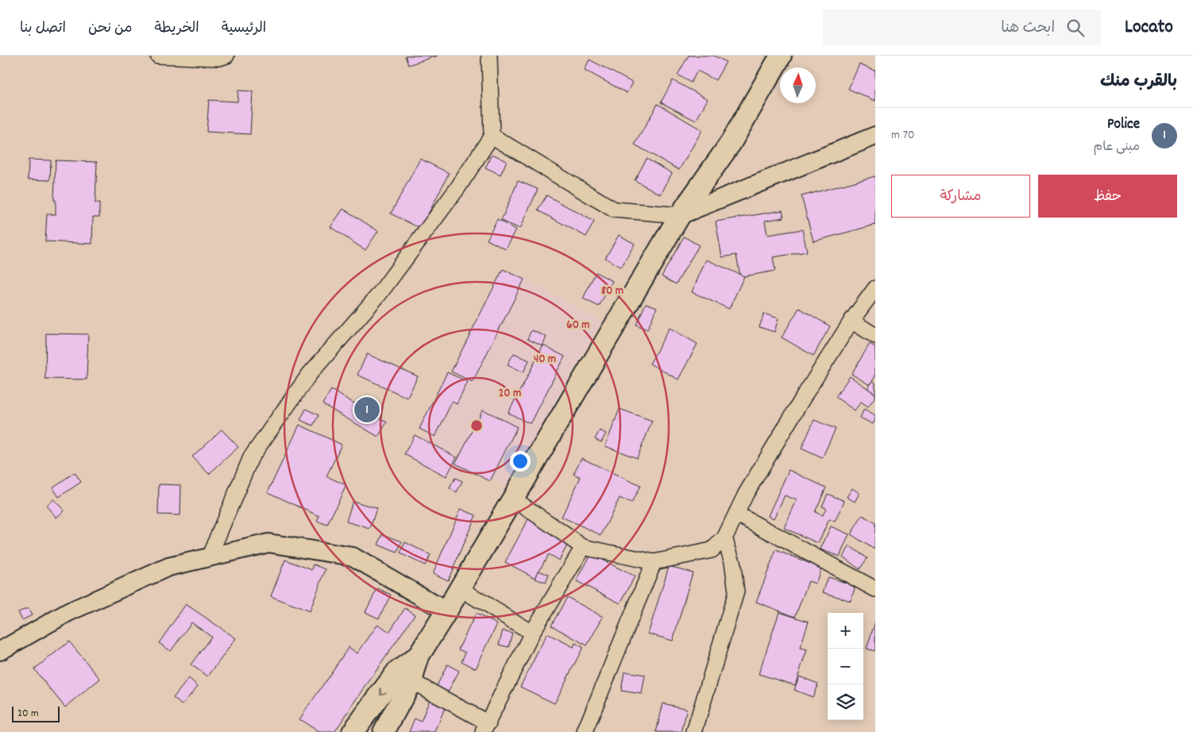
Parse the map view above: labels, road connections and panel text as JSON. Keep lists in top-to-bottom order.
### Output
{
  "scale_bar": "20 m",
  "north": "top",
  "page": {
    "header": "Locato",
    "search": "ابحث هنا",
    "nav": [
      "الرئيسية",
      "الخريطة",
      "من نحن",
      "اتصل بنا"
    ],
    "heading": "بالقرب منك",
    "list": [
      {
        "mark": "1",
        "name": "Police",
        "note": "مبنى عام",
        "value": "70 m"
      }
    ],
    "buttons": ["حفظ", "مشاركة"],
    "pins": "1",
    "map_buttons": ["+", "−"],
    "scale": "20 m"
  },
  "rings": [
    "80 m",
    "60 m",
    "40 m",
    "20 m"
  ]
}
